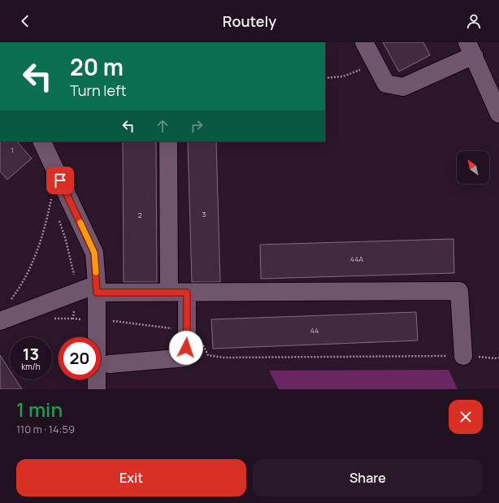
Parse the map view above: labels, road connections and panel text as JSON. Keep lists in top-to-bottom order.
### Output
{
  "house_numbers": [
    "1",
    "3",
    "2",
    "44А",
    "44"
  ],
  "north": "top left",
  "page": {
    "header": "Routely",
    "turn": ["20 m", "Turn left"],
    "speed": "13 km/h",
    "limit": "20",
    "heading": ["1 min", "110 m · 14:59"],
    "buttons": ["Exit", "Share"]
  }
}
